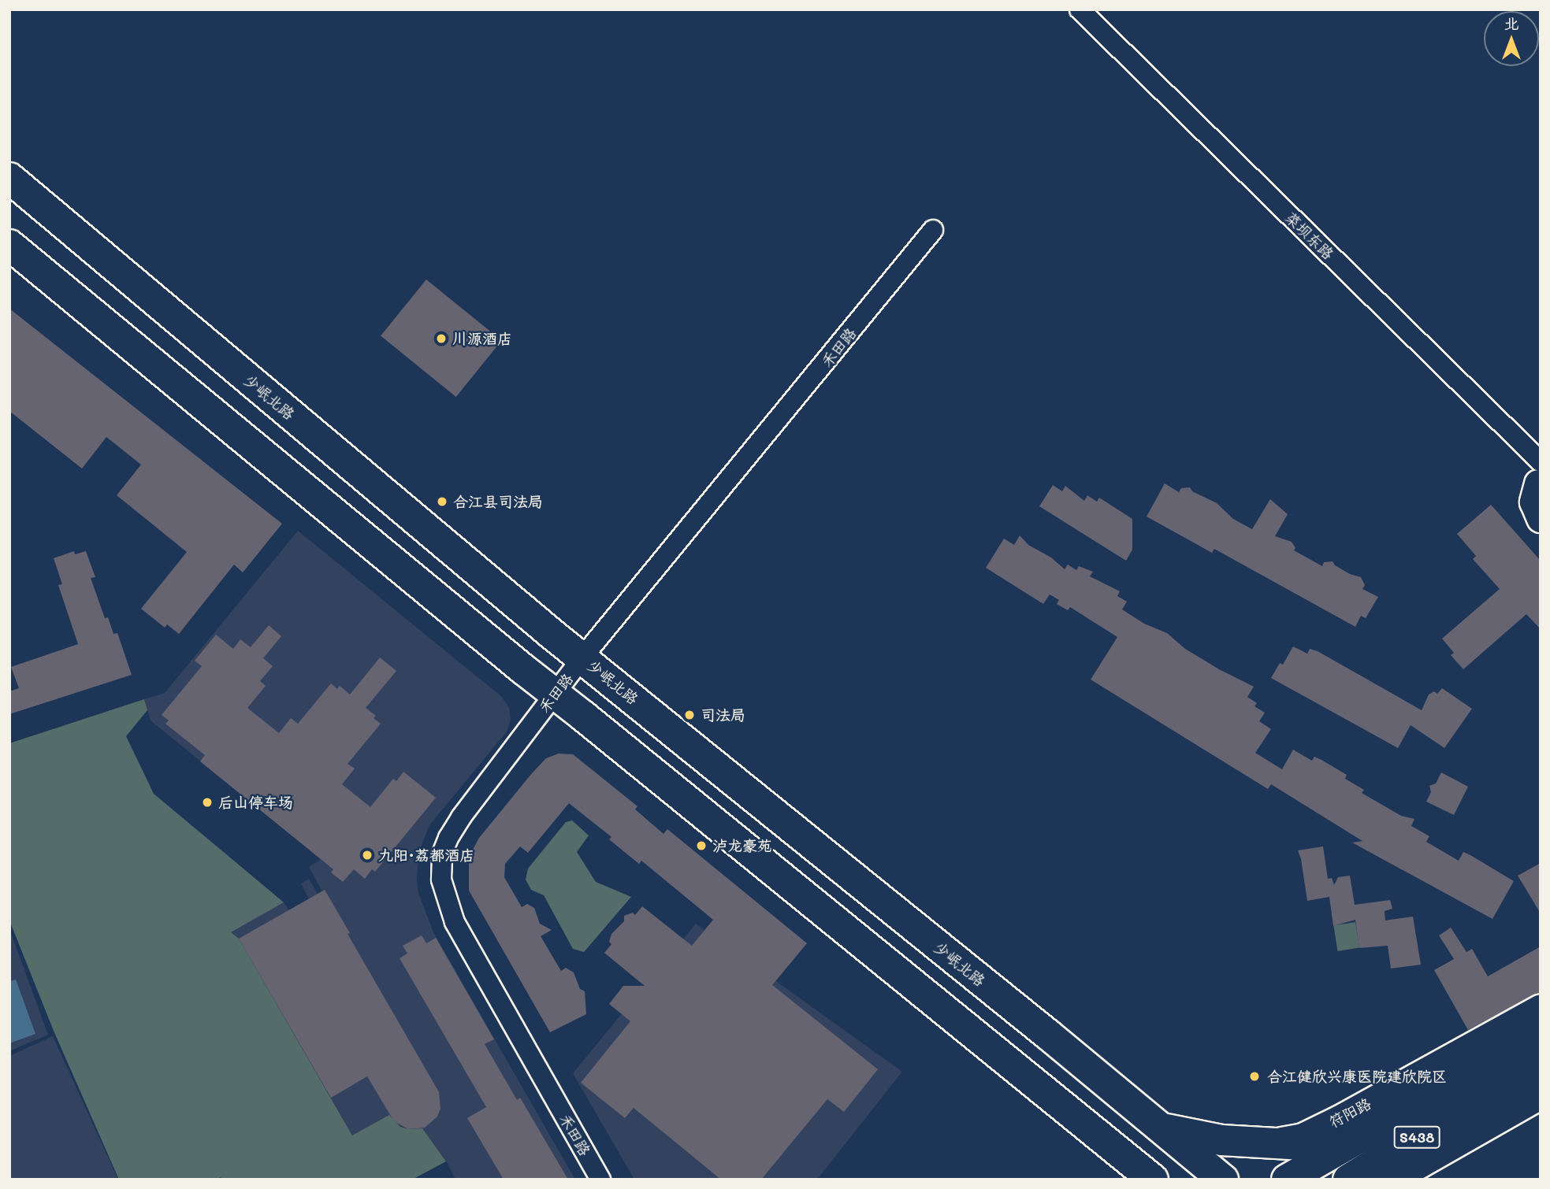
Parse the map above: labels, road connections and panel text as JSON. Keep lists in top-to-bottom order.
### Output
{
  "streets": {
    "main road": ["少岷北路", "符阳路", "S438"],
    "street": ["菜坝东路", "禾田路"]
  },
  "crossings": [
    ["禾田路", "少岷北路"],
    ["符阳路", "S438"]
  ],
  "places": [
    "川源酒店",
    "合江县司法局",
    "司法局",
    "后山停车场",
    "泸龙豪苑",
    "九阳·荔都酒店",
    "合江健欣兴康医院建欣院区"
  ],
  "north": "top"
}
